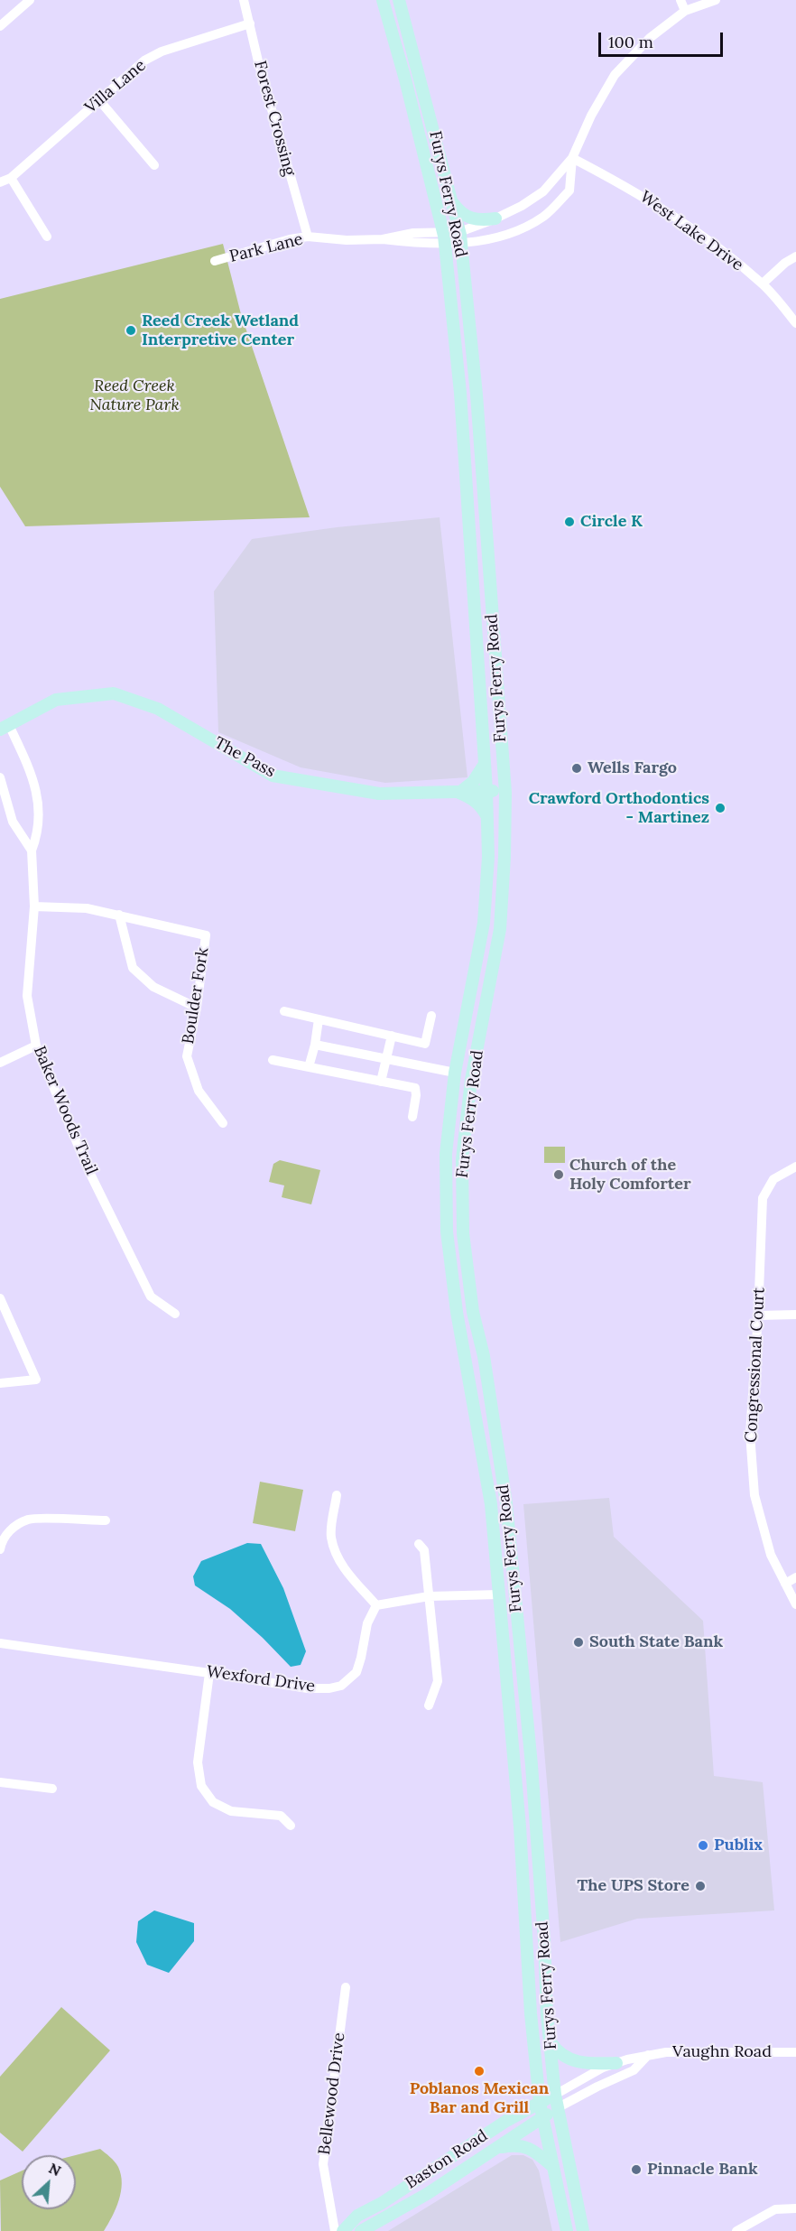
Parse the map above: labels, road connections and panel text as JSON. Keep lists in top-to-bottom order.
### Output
{
  "streets": {
    "main road": ["Furys Ferry Road", "The Pass", "Baston Road"],
    "street": [
      "Villa Lane",
      "Forest Crossing",
      "West Lake Drive",
      "Park Lane",
      "Boulder Fork",
      "Baker Woods Trail",
      "Congressional Court",
      "Wexford Drive",
      "Vaughn Road",
      "Bellewood Drive"
    ]
  },
  "crossings": [
    ["Villa Lane", "Forest Crossing"],
    ["Forest Crossing", "Park Lane"],
    ["Furys Ferry Road", "Park Lane"],
    ["Furys Ferry Road", "The Pass"],
    ["Furys Ferry Road", "Vaughn Road"],
    ["Furys Ferry Road", "Baston Road"],
    ["The Pass", "Baker Woods Trail"],
    ["Boulder Fork", "Baker Woods Trail"],
    ["Vaughn Road", "Baston Road"]
  ],
  "parks": ["Reed Creek Nature Park"],
  "places": [
    "Reed Creek Wetland Interpretive Center",
    "Circle K",
    "Wells Fargo",
    "Crawford Orthodontics - Martinez",
    "Church of the Holy Comforter",
    "South State Bank",
    "Publix",
    "The UPS Store",
    "Poblanos Mexican Bar and Grill",
    "Pinnacle Bank"
  ],
  "scale_bar": "100 m",
  "north": "top right"
}
